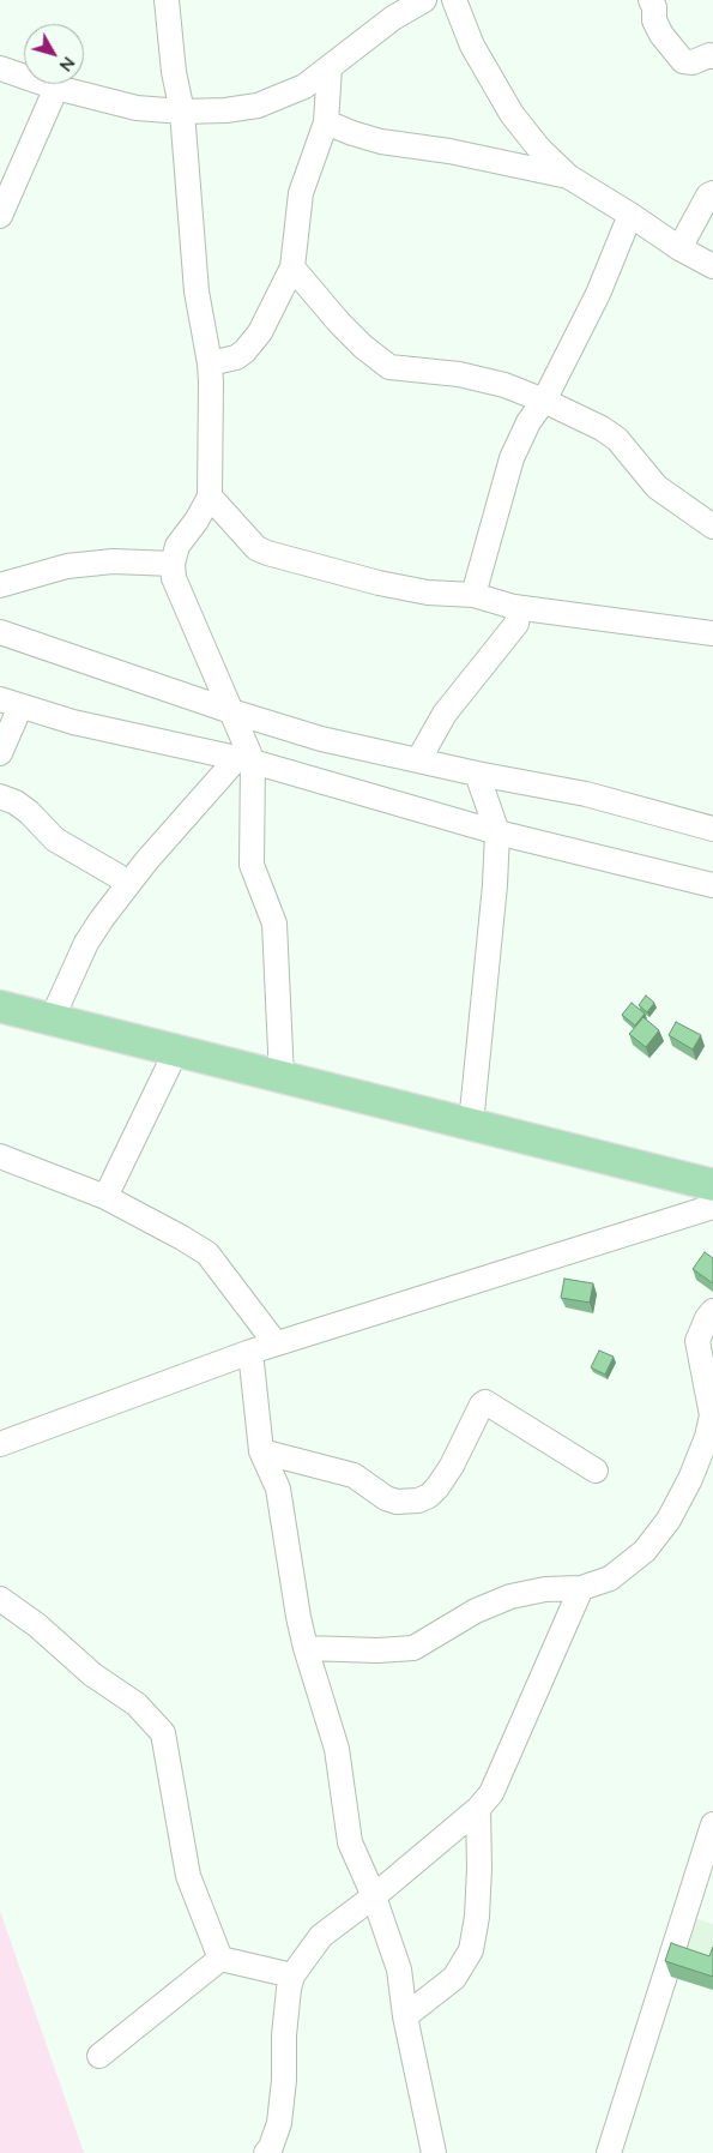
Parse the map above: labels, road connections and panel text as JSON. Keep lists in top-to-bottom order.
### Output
{
  "north": "bottom right"
}
